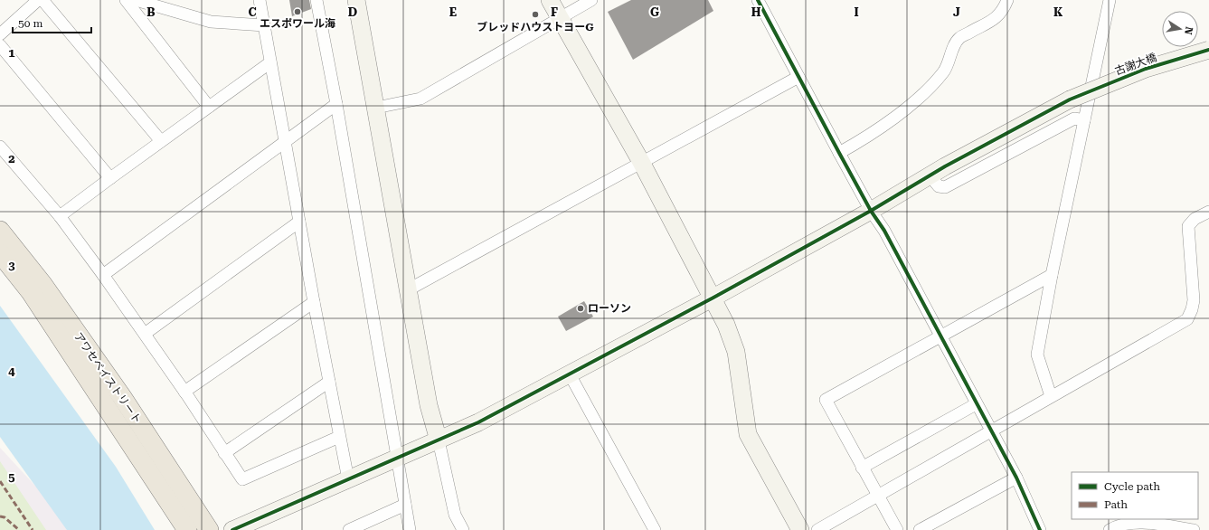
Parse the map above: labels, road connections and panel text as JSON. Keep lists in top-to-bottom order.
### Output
{
  "streets": {
    "main road": ["アワセベイストリート"],
    "street": ["古謝大橋"]
  },
  "places": ["エスポワール海", "ブレッドハウストヨーG", "ローソン"],
  "legend": ["Cycle path", "Path"],
  "scale_bar": "50 m",
  "north": "right",
  "grid": {
    "columns": [
      "B",
      "C",
      "D",
      "E",
      "F",
      "G",
      "H",
      "I",
      "J",
      "K"
    ],
    "rows": [
      "1",
      "2",
      "3",
      "4",
      "5"
    ]
  }
}
